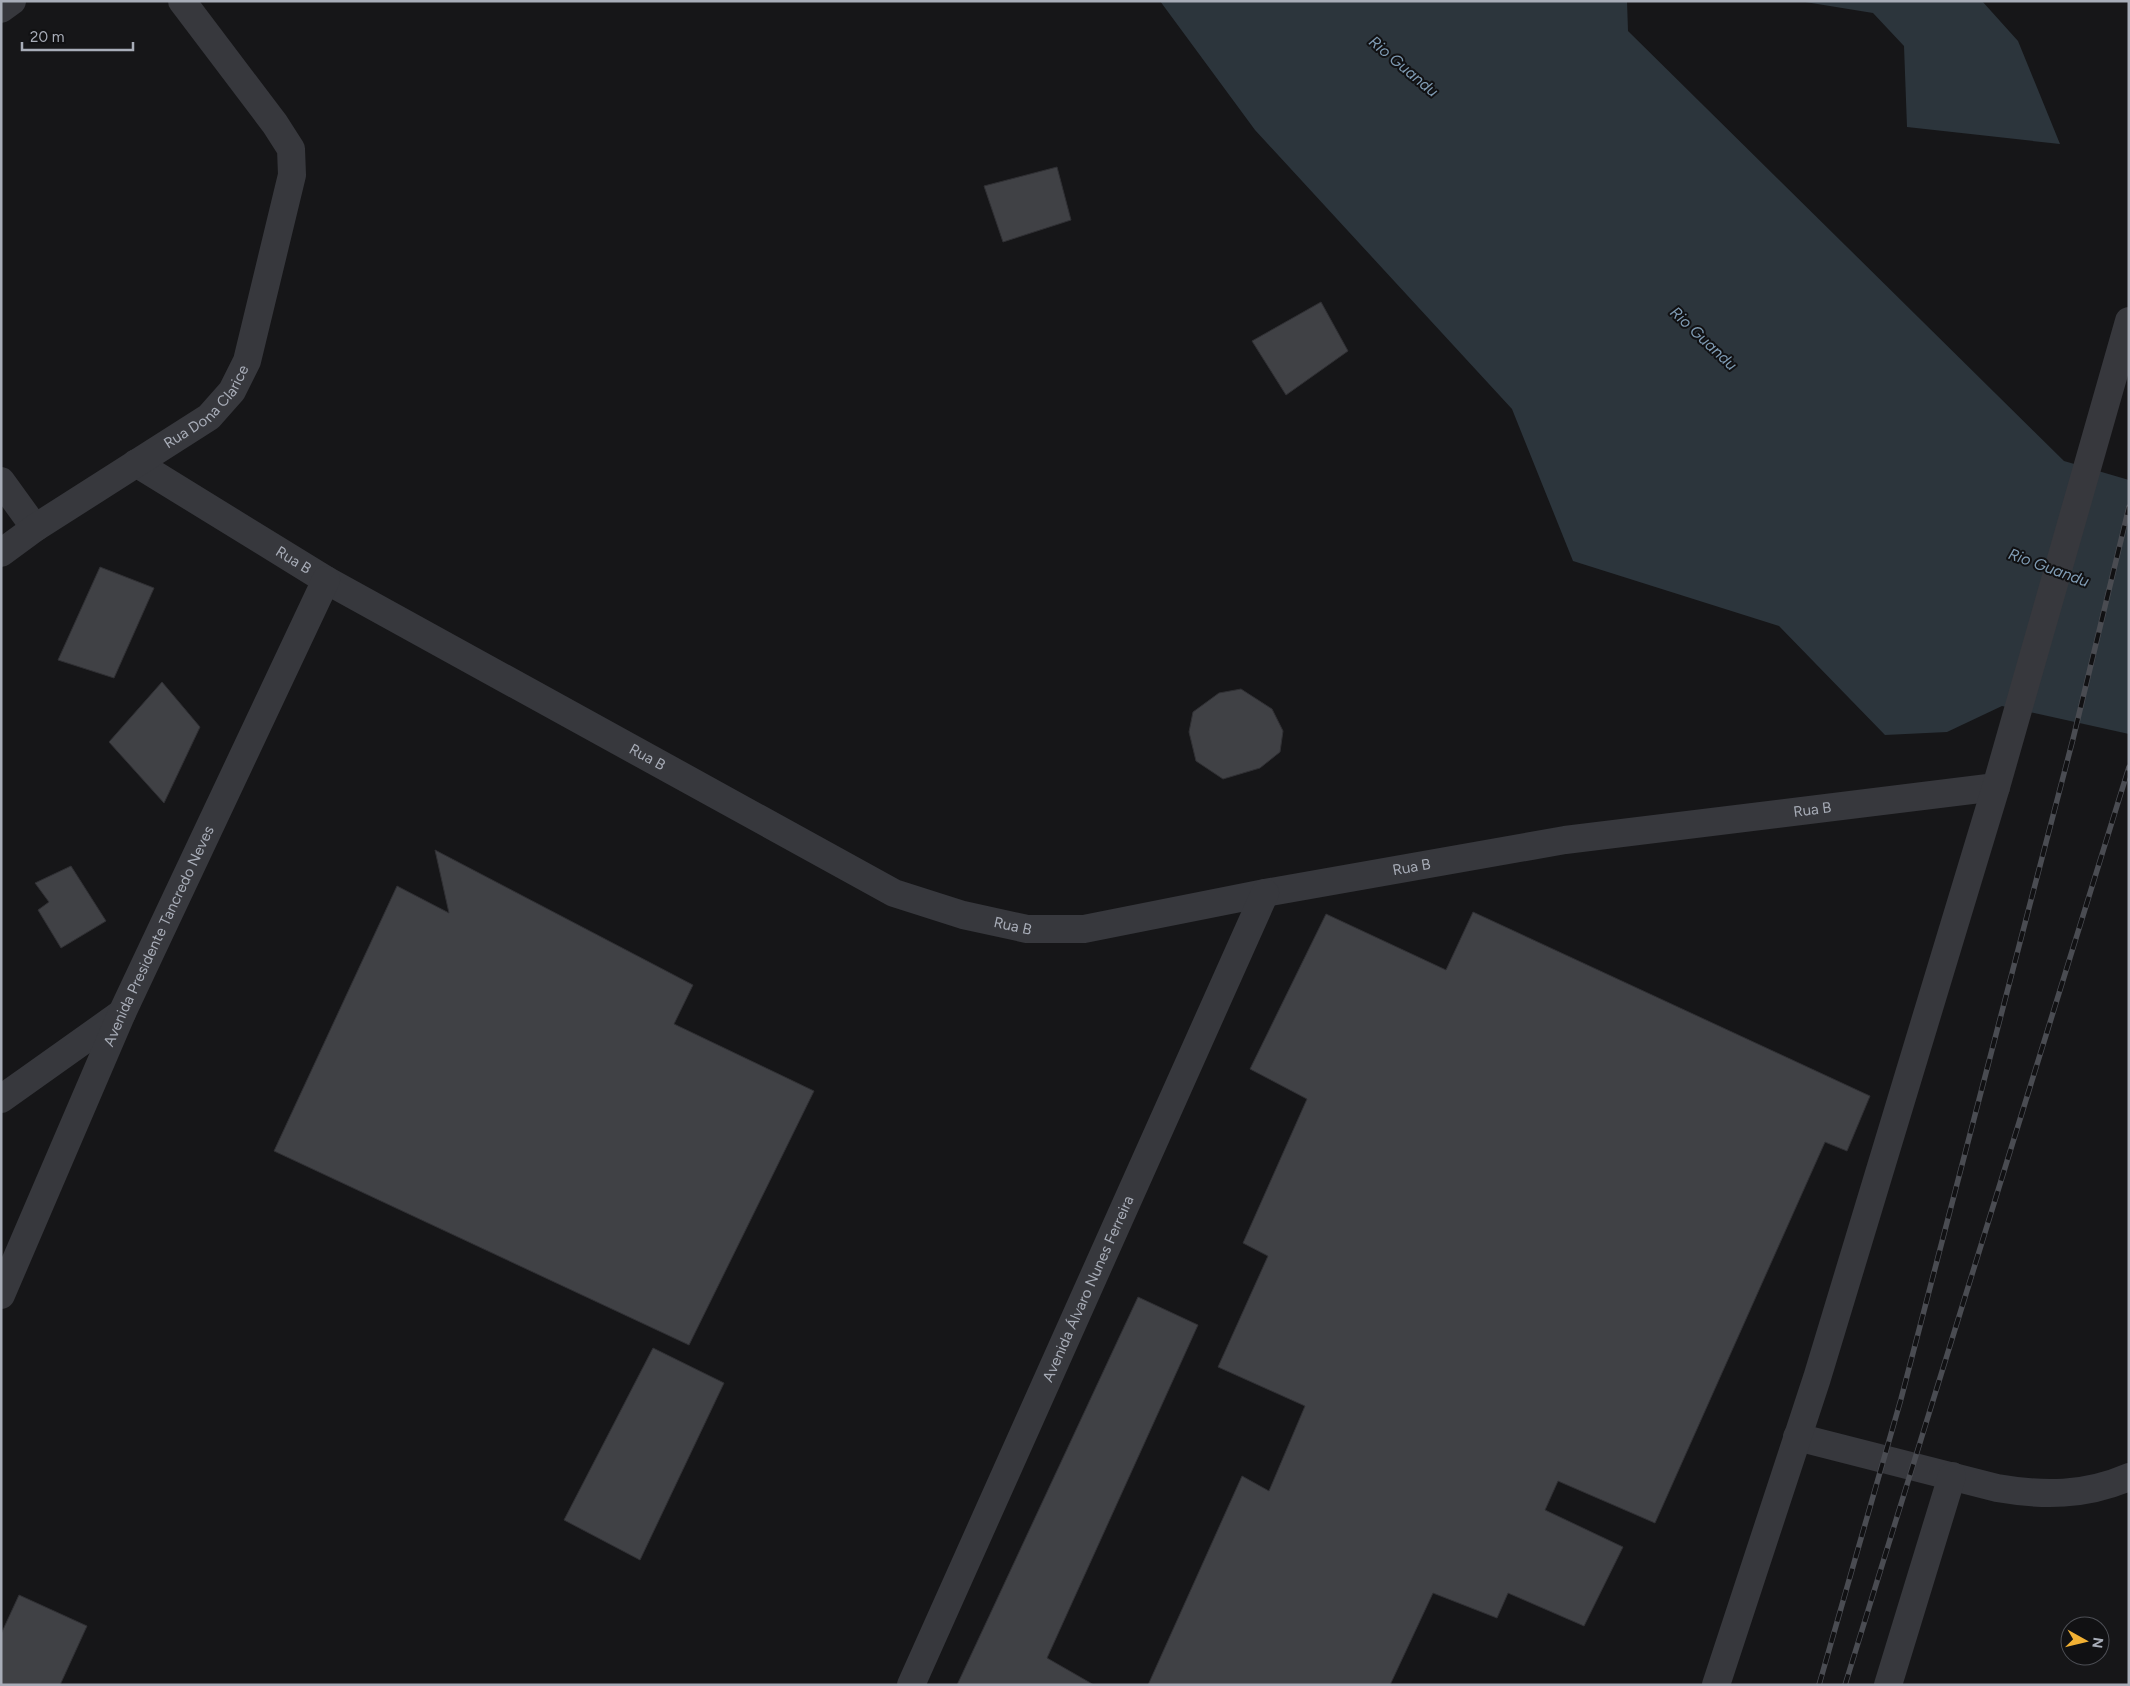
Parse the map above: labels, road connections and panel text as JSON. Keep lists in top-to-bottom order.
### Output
{
  "streets": {
    "street": [
      "Rua Dona Clarice",
      "Rua B",
      "Avenida Presidente Tancredo Neves",
      "Avenida Álvaro Nunes Ferreira"
    ]
  },
  "crossings": [
    ["Rua Dona Clarice", "Rua B"],
    ["Rua B", "Avenida Presidente Tancredo Neves"],
    ["Rua B", "Avenida Álvaro Nunes Ferreira"]
  ],
  "water": ["Rio Guandu"],
  "scale_bar": "20 m",
  "north": "right"
}
